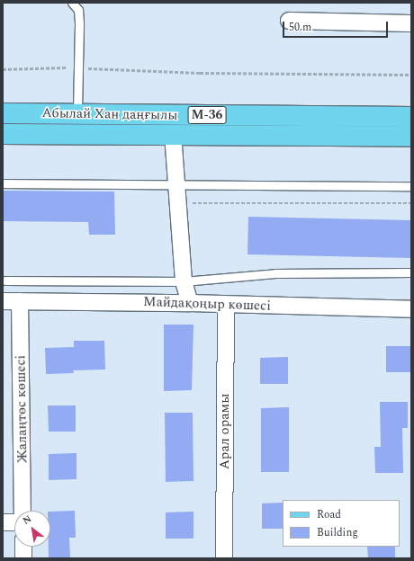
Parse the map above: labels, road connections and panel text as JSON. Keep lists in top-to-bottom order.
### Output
{
  "streets": {
    "main road": ["Абылай Хан даңғылы", "M-36"],
    "street": ["Майдақоңыр көшесі", "Жалаңтөс көшесі", "Арал орамы"]
  },
  "crossings": [
    ["Майдақоңыр көшесі", "Жалаңтөс көшесі"],
    ["Майдақоңыр көшесі", "Арал орамы"]
  ],
  "legend": ["Road", "Building"],
  "scale_bar": "50 m",
  "north": "top left"
}
